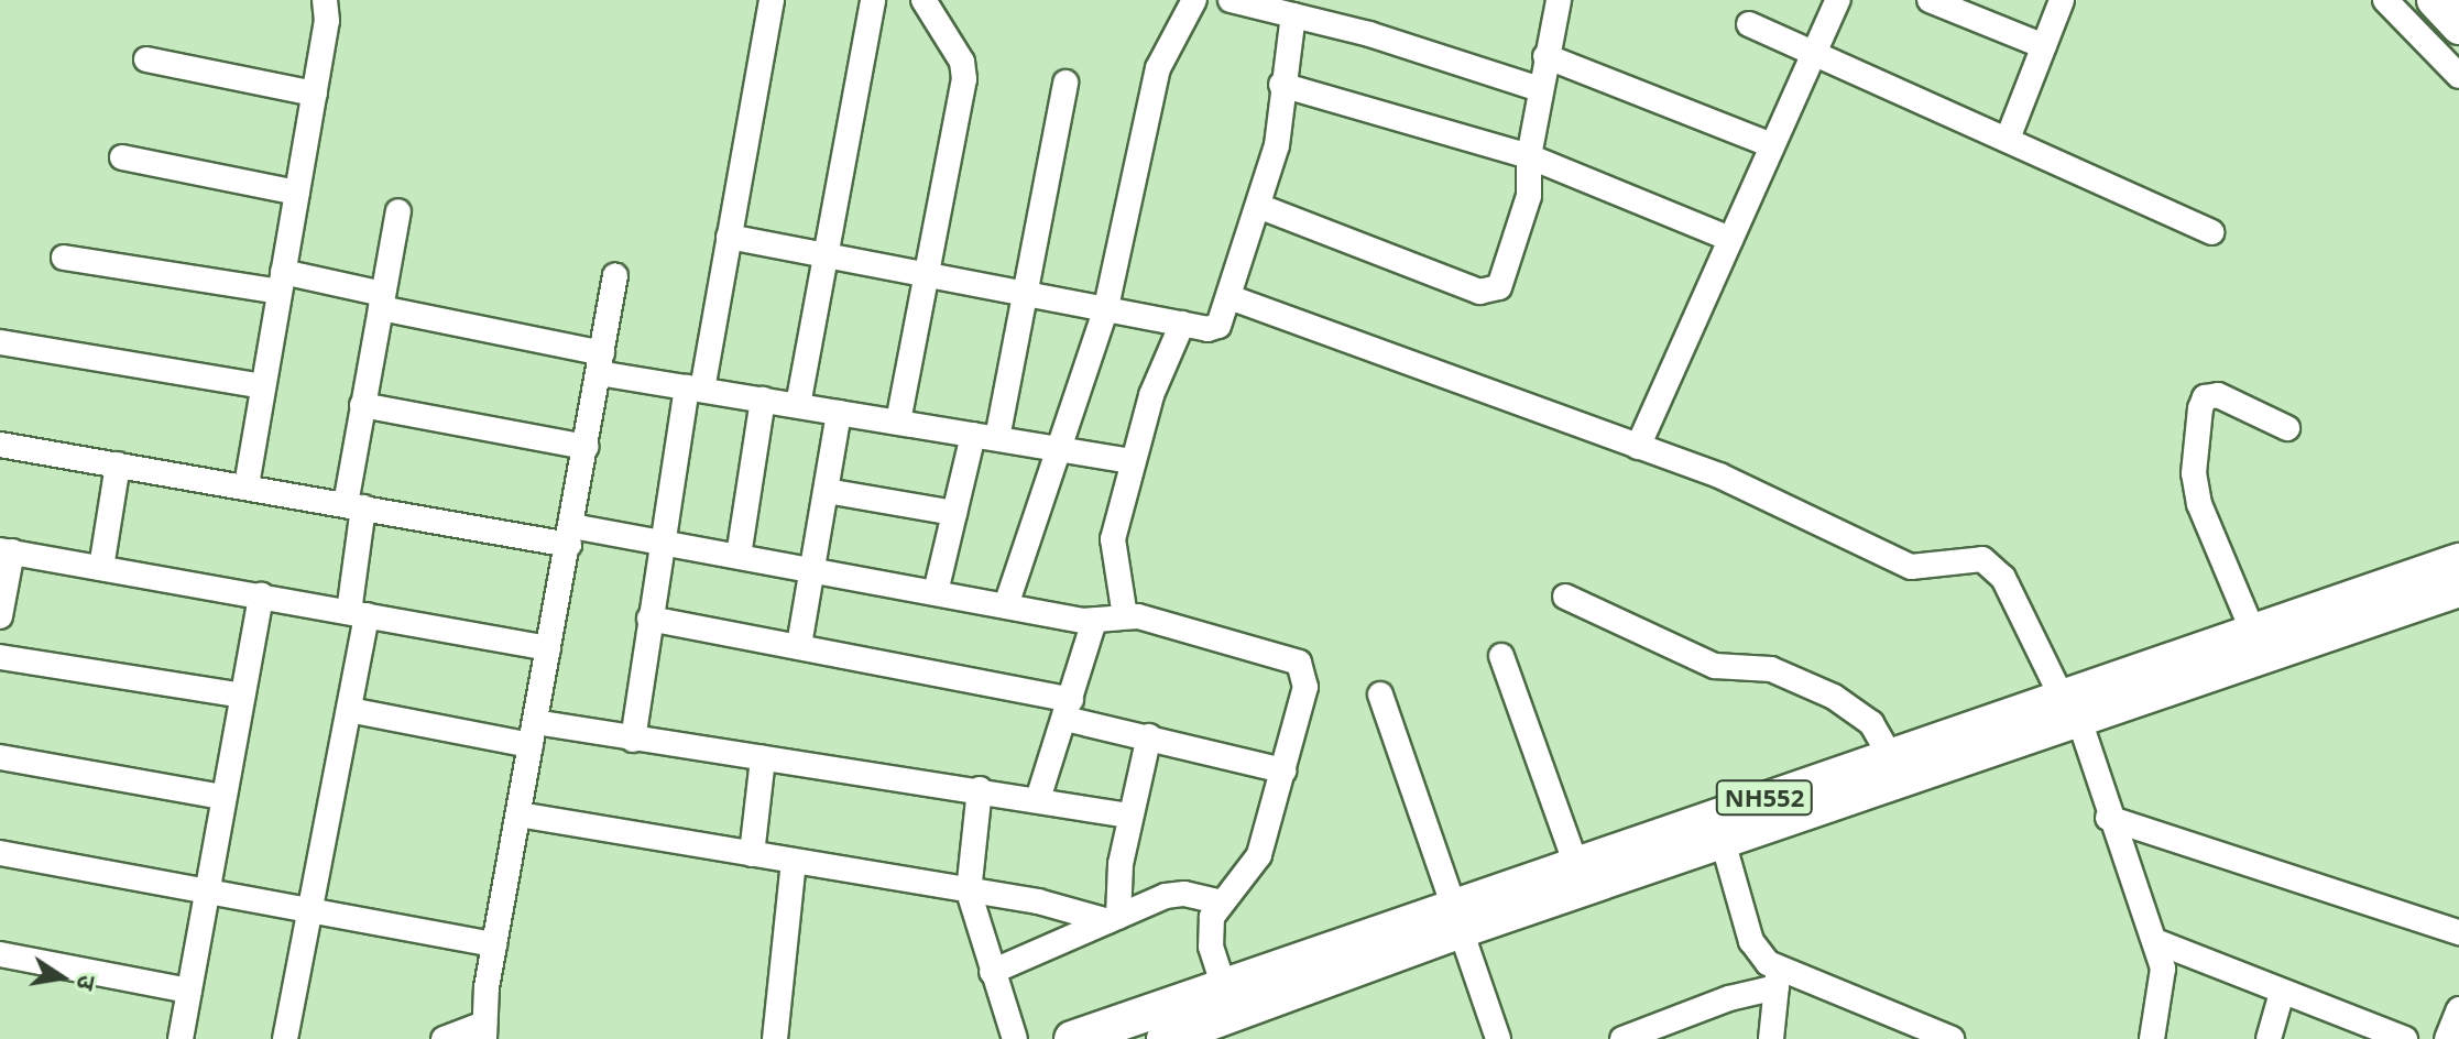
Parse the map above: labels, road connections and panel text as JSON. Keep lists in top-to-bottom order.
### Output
{
  "streets": {
    "highway": ["NH552"]
  },
  "north": "right"
}
